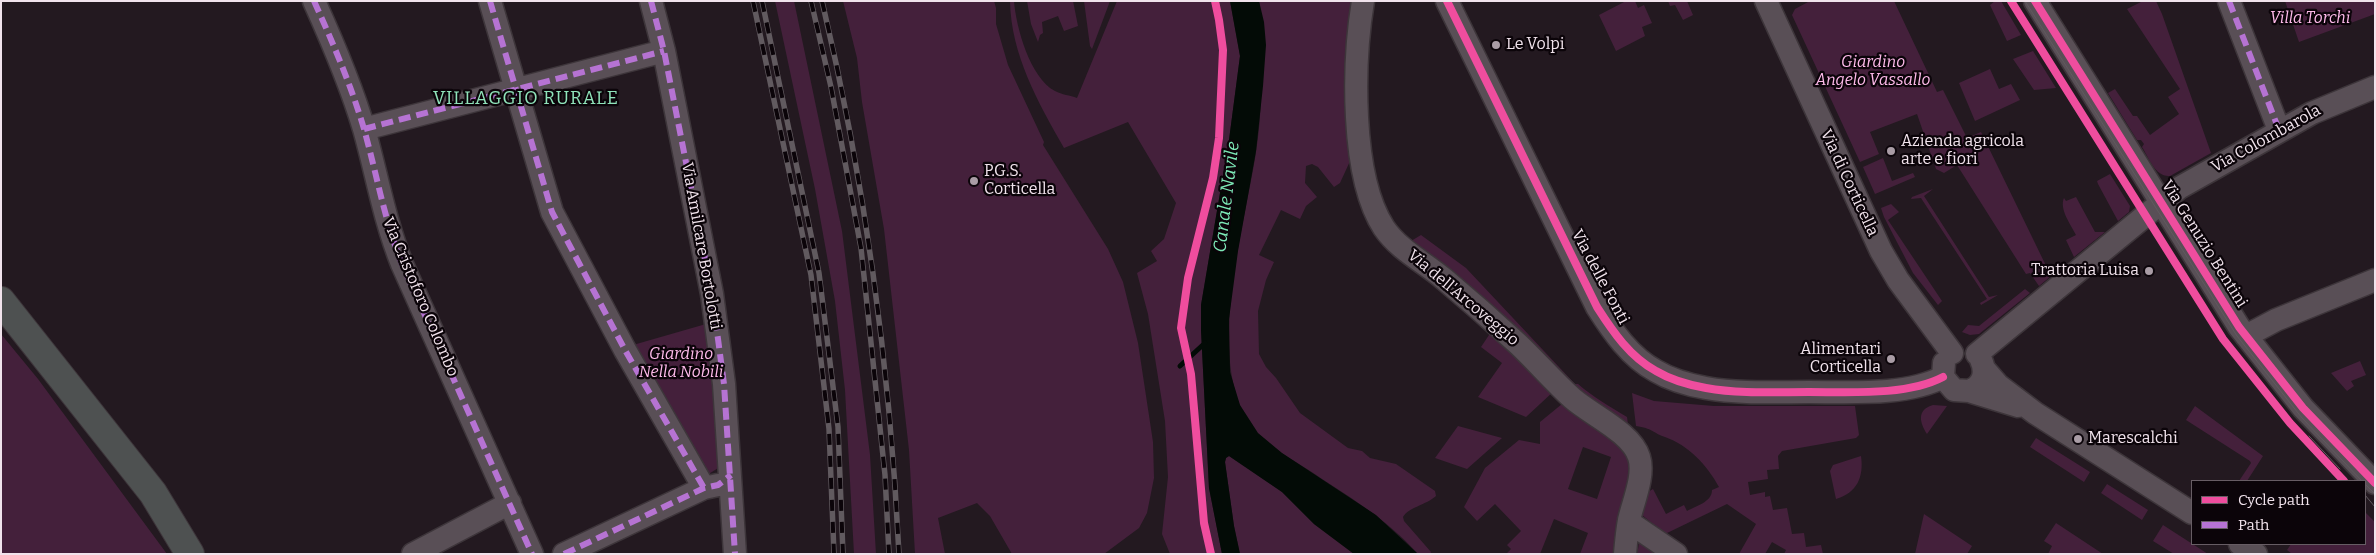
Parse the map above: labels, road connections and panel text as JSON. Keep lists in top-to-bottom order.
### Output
{
  "streets": {
    "street": [
      "Via Colombarola",
      "Via di Corticella",
      "Via Genuzio Bentini",
      "Via Amilcare Bortolotti",
      "Via delle Fonti",
      "Via Cristoforo Colombo",
      "Via dell'Arcoveggio"
    ]
  },
  "crossings": [
    ["Via Colombarola", "Via di Corticella"],
    ["Via Colombarola", "Via Genuzio Bentini"],
    ["Via Colombarola", "Via delle Fonti"],
    ["Via di Corticella", "Via delle Fonti"]
  ],
  "districts": ["VILLAGGIO RURALE"],
  "water": ["Canale Navile"],
  "parks": ["Villa Torchi", "Giardino Angelo Vassallo", "Giardino Nella Nobili"],
  "places": [
    "Le Volpi",
    "Azienda agricola arte e fiori",
    "P.G.S. Corticella",
    "Trattoria Luisa",
    "Alimentari Corticella",
    "Marescalchi"
  ],
  "legend": ["Cycle path", "Path"]
}
